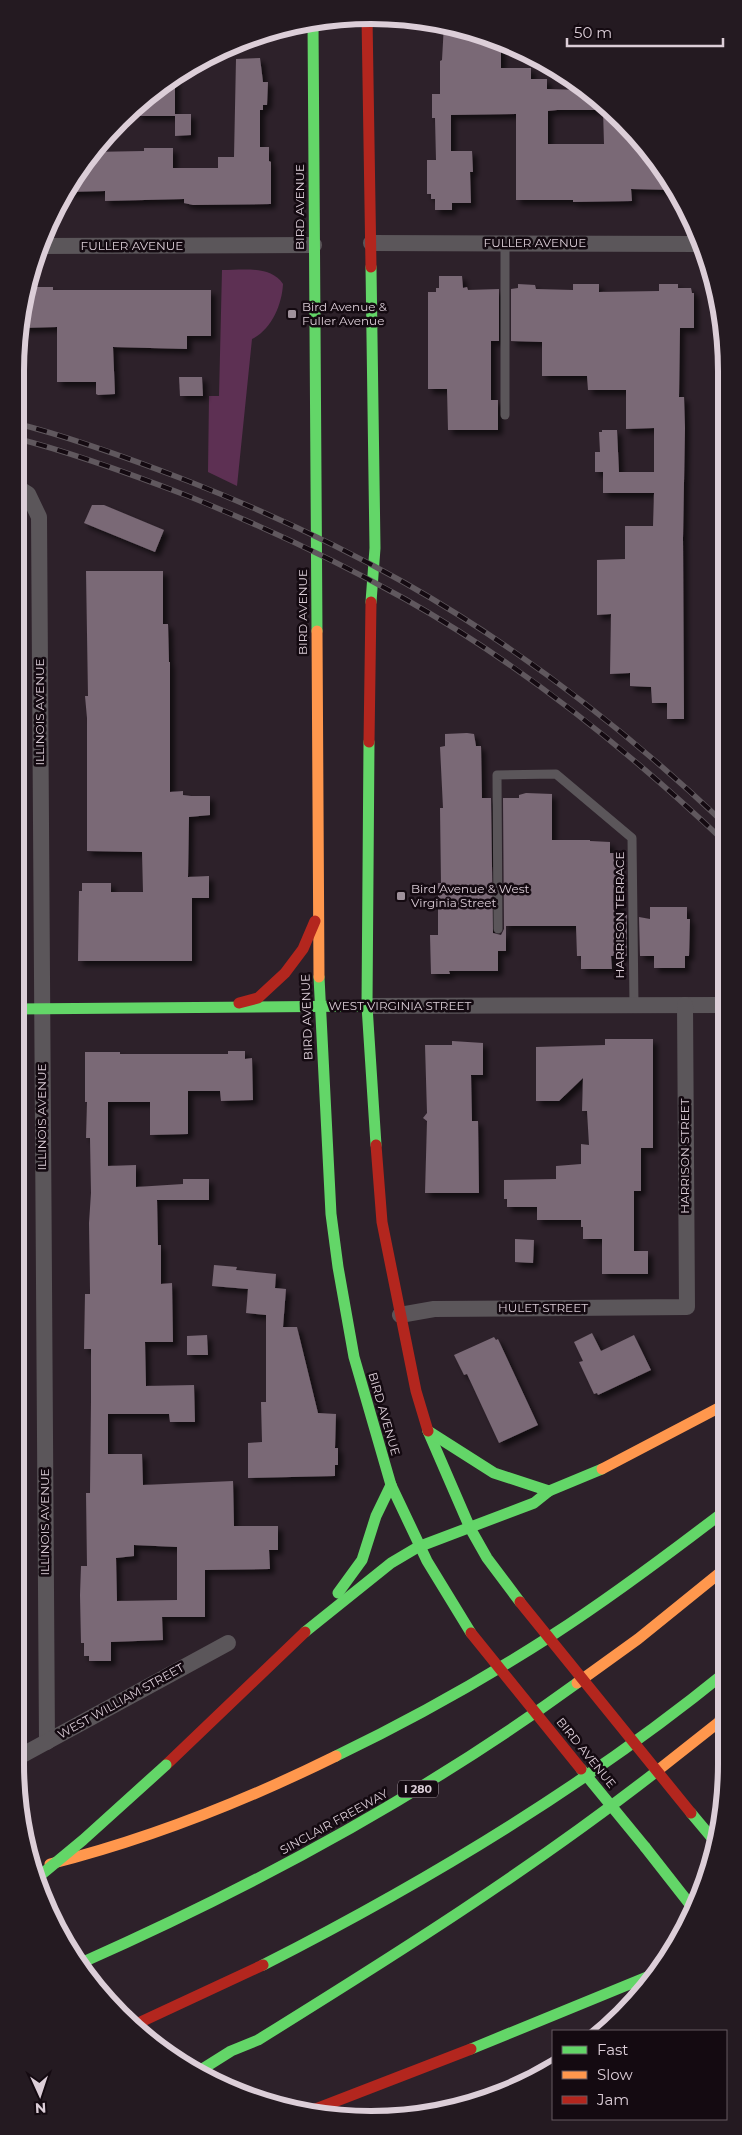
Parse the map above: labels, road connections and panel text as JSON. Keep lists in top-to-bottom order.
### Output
{
  "streets": {
    "main road": [
      "BIRD AVENUE",
      "WEST VIRGINIA STREET",
      "I 280",
      "SINCLAIR FREEWAY"
    ],
    "street": [
      "FULLER AVENUE",
      "ILLINOIS AVENUE",
      "HARRISON STREET",
      "HULET STREET",
      "WEST WILLIAM STREET"
    ],
    "lane": ["HARRISON TERRACE"]
  },
  "crossings": [
    ["BIRD AVENUE", "FULLER AVENUE"],
    ["BIRD AVENUE", "WEST VIRGINIA STREET"],
    ["ILLINOIS AVENUE", "WEST VIRGINIA STREET"],
    ["ILLINOIS AVENUE", "WEST WILLIAM STREET"],
    ["HARRISON TERRACE", "WEST VIRGINIA STREET"],
    ["WEST VIRGINIA STREET", "HARRISON STREET"],
    ["HARRISON STREET", "HULET STREET"]
  ],
  "places": {
    "transit": ["Bird Avenue & Fuller Avenue", "Bird Avenue & West Virginia Street"]
  },
  "legend": ["Fast", "Slow", "Jam"],
  "scale_bar": "50 m",
  "north": "bottom"
}
